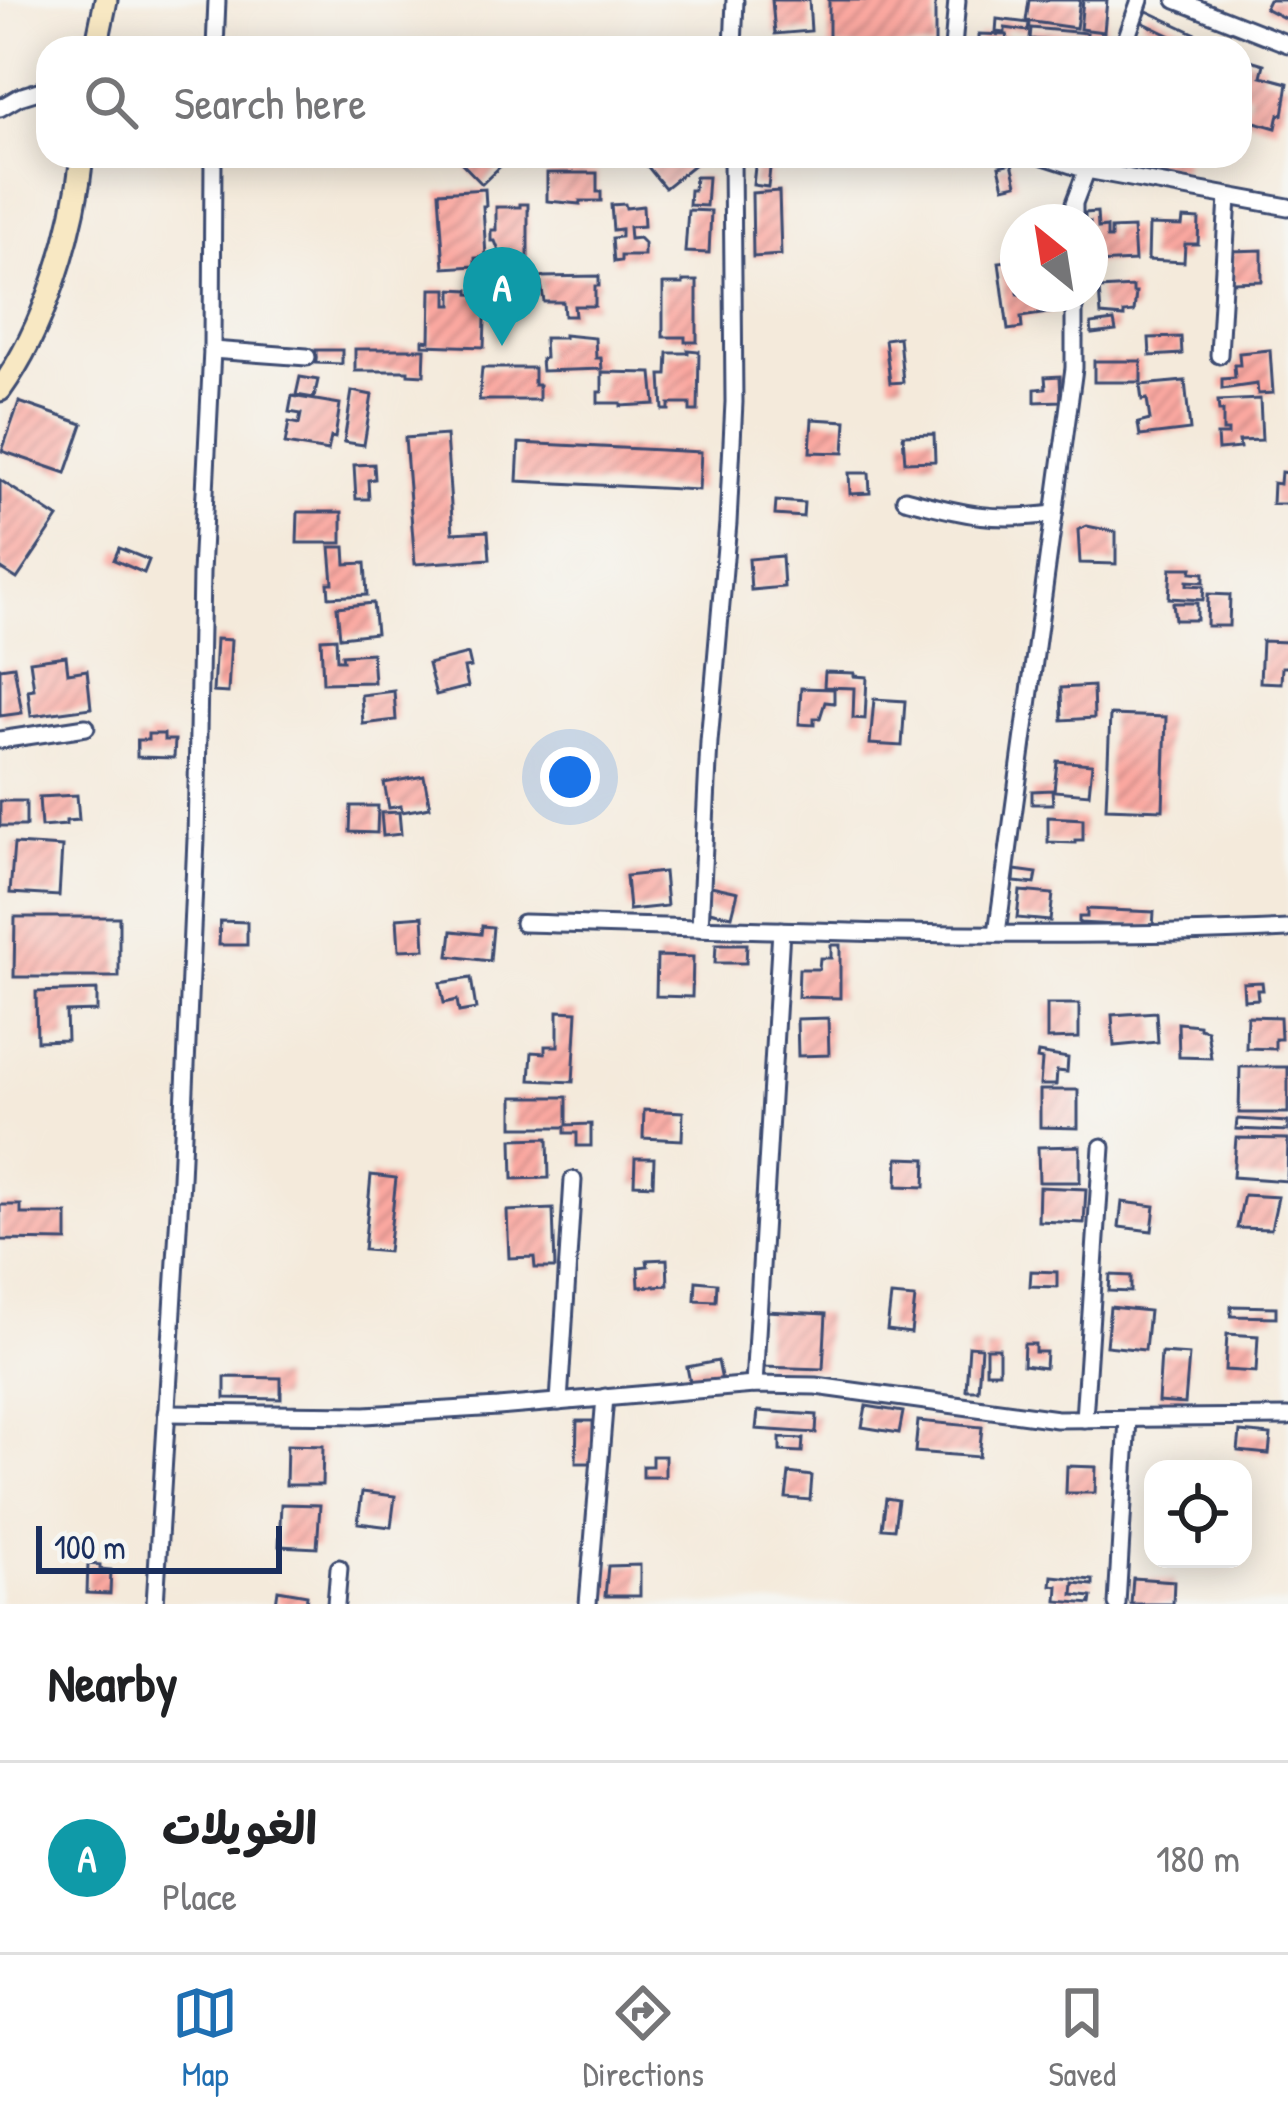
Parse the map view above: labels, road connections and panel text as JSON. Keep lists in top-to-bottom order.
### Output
{
  "scale_bar": "100 m",
  "north": "top left",
  "page": {
    "search": "Search here",
    "pins": "A",
    "scale": "100 m",
    "heading": "Nearby",
    "list": [
      {
        "mark": "A",
        "name": "الغويلات",
        "note": "Place",
        "value": "180 m"
      }
    ],
    "nav": ["Map", "Directions", "Saved"]
  }
}
